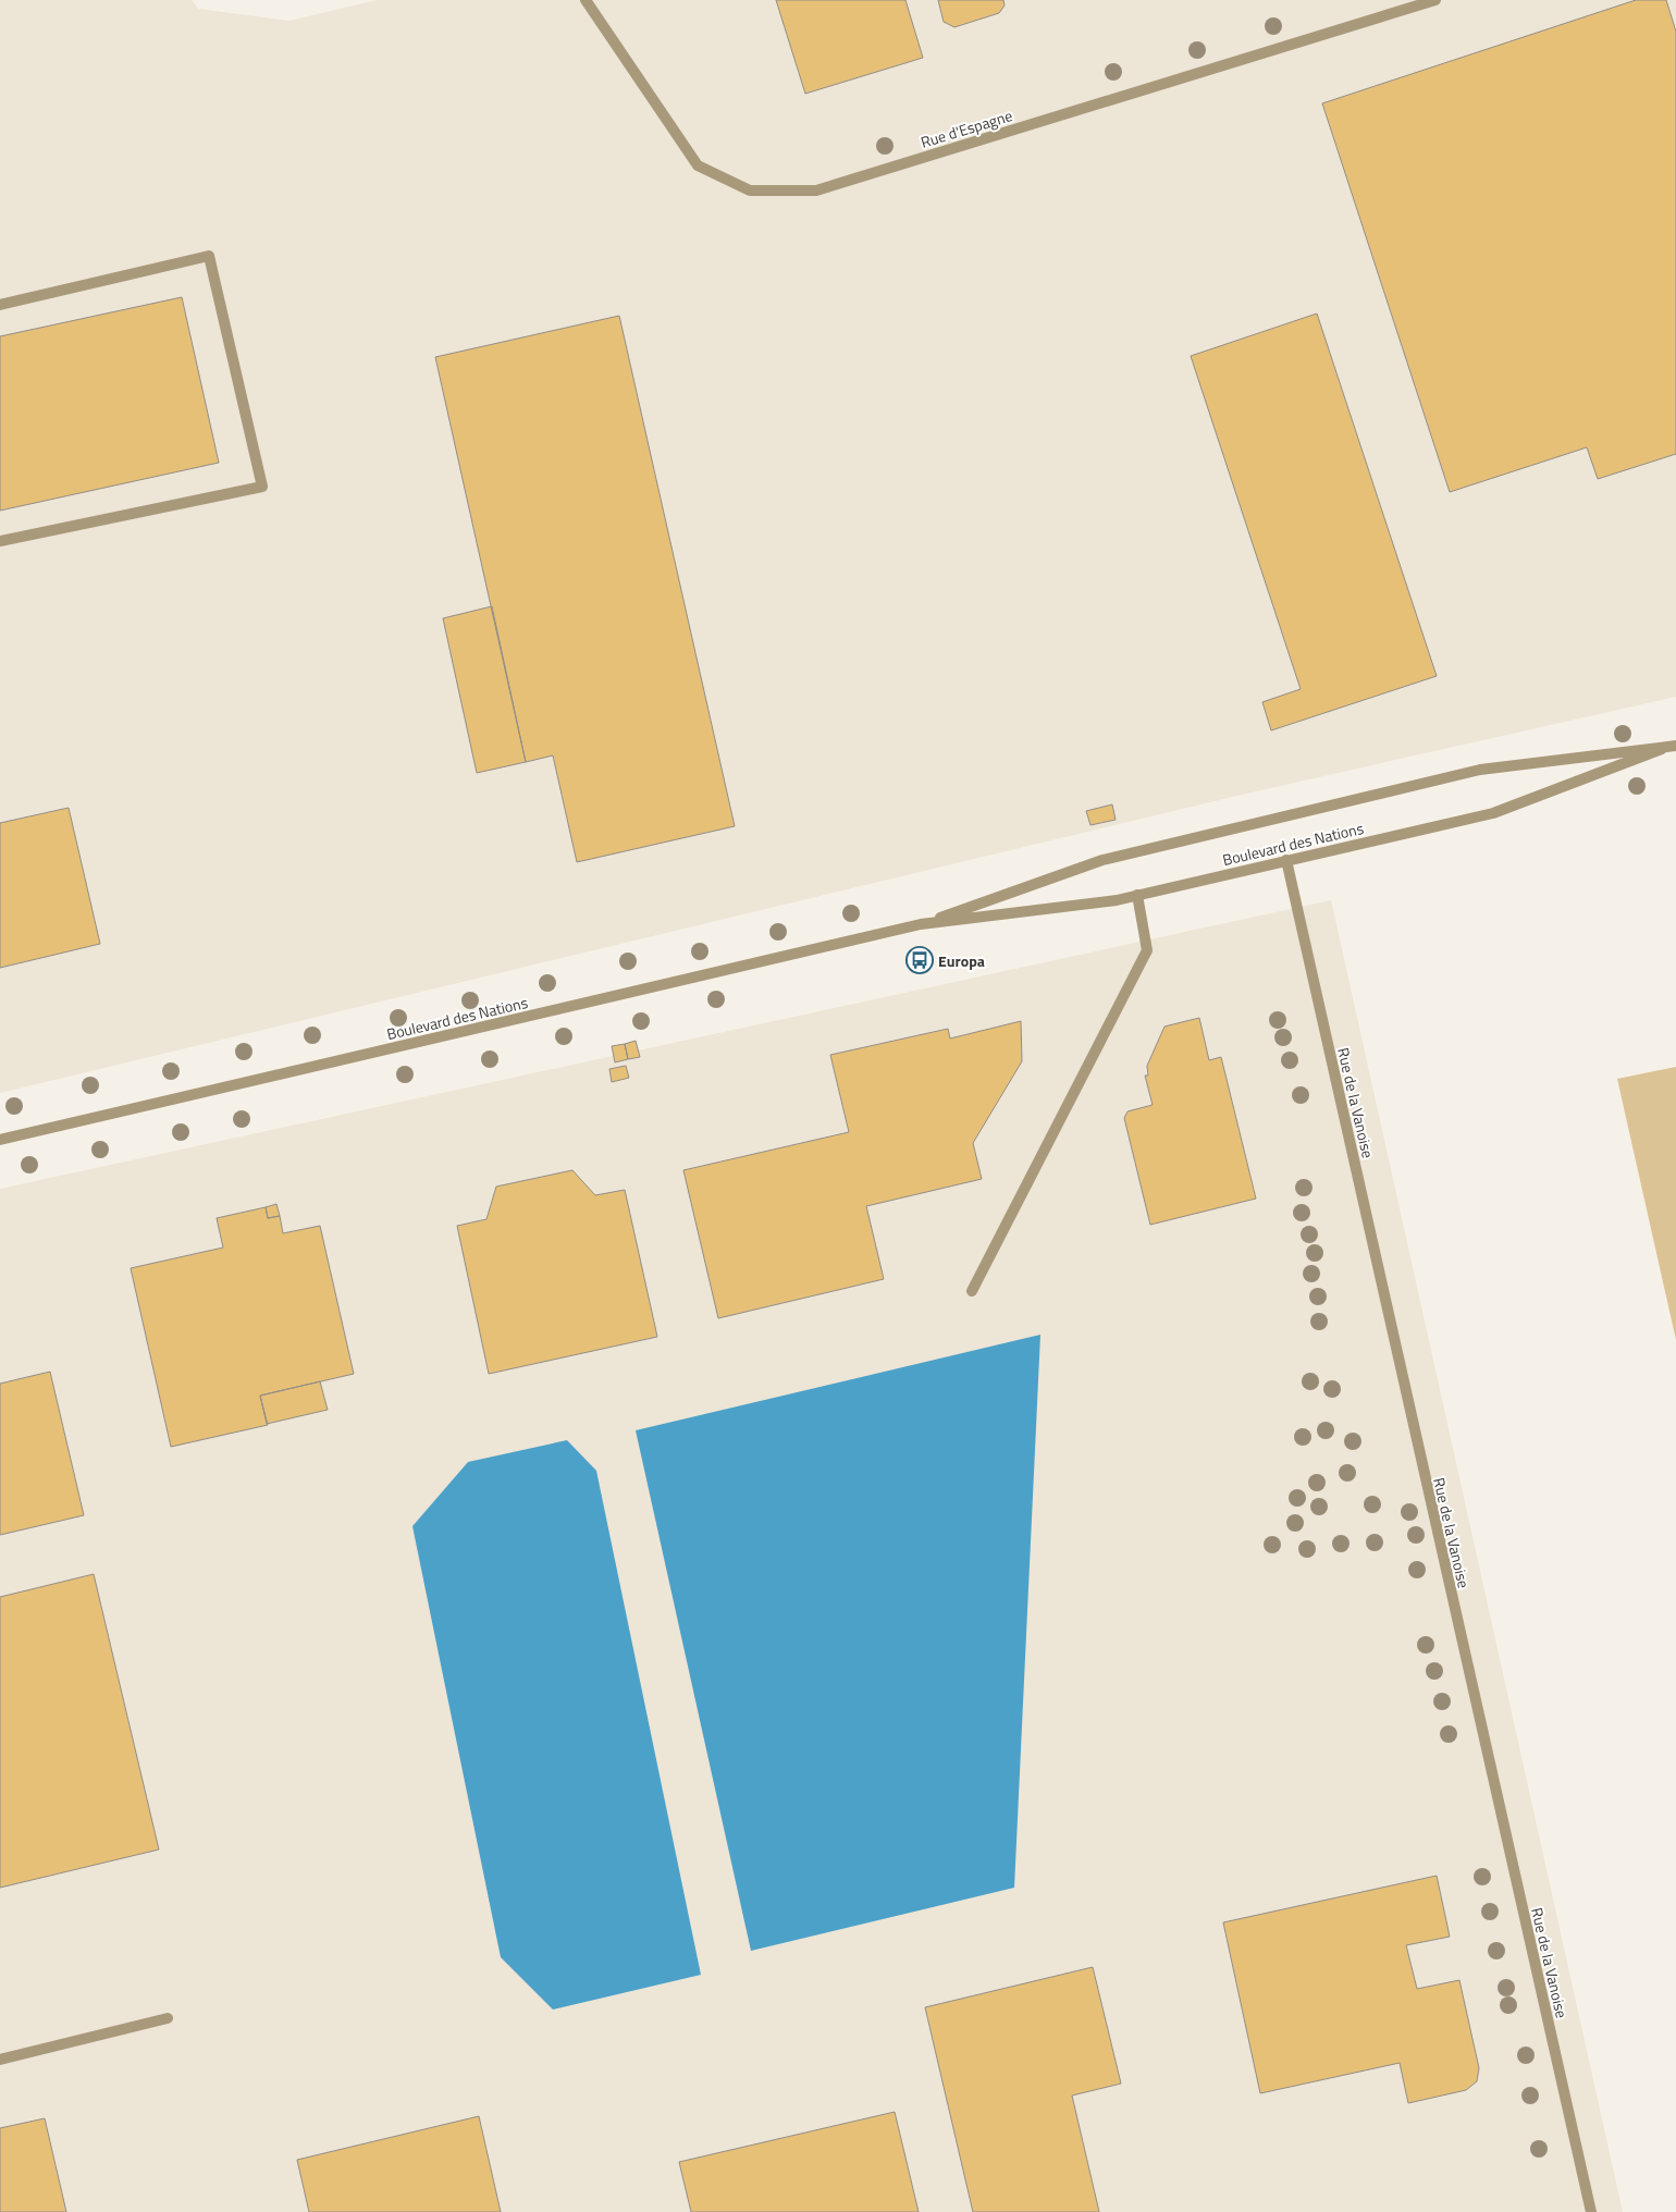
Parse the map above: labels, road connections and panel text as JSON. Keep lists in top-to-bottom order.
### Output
{
  "streets": {
    "street": ["Rue d'Espagne", "Boulevard des Nations", "Rue de la Vanoise"]
  },
  "crossings": [
    ["Boulevard des Nations", "Rue de la Vanoise"]
  ],
  "places": {
    "bus stop": ["Europa"]
  }
}
